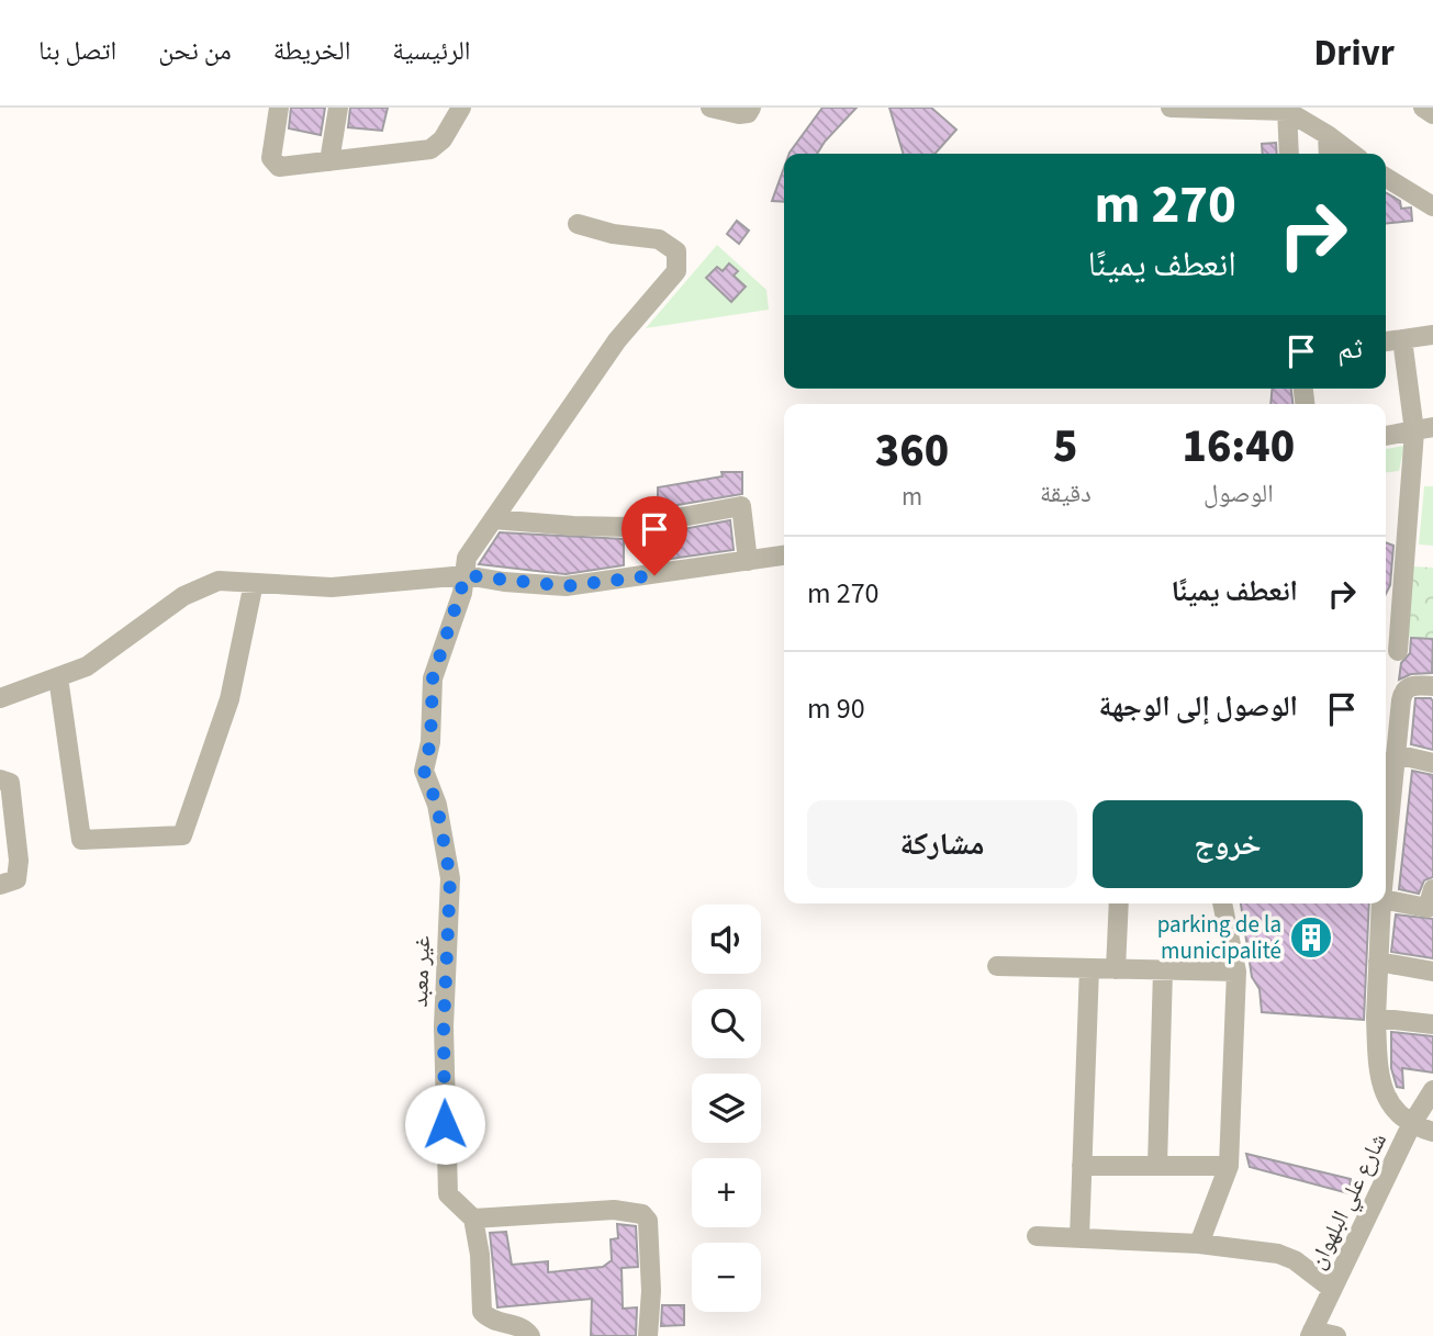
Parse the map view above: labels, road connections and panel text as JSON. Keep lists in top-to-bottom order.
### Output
{
  "streets": {
    "street": ["غير معبد", "شارع علي البلهوان"]
  },
  "places": {
    "building": ["parking de la municipalité"]
  },
  "page": {
    "header": "Drivr",
    "nav": [
      "الرئيسية",
      "الخريطة",
      "من نحن",
      "اتصل بنا"
    ],
    "turn": ["270 m", "انعطف يمينًا"],
    "then": "ثم",
    "eta": [
      "16:40",
      "الوصول",
      "5",
      "دقيقة",
      "360",
      "m"
    ],
    "list": [
      {
        "name": "انعطف يمينًا",
        "value": "270 m"
      },
      {
        "name": "الوصول إلى الوجهة",
        "value": "90 m"
      }
    ],
    "buttons": ["خروج", "مشاركة"],
    "map_buttons": ["+", "−"]
  }
}
